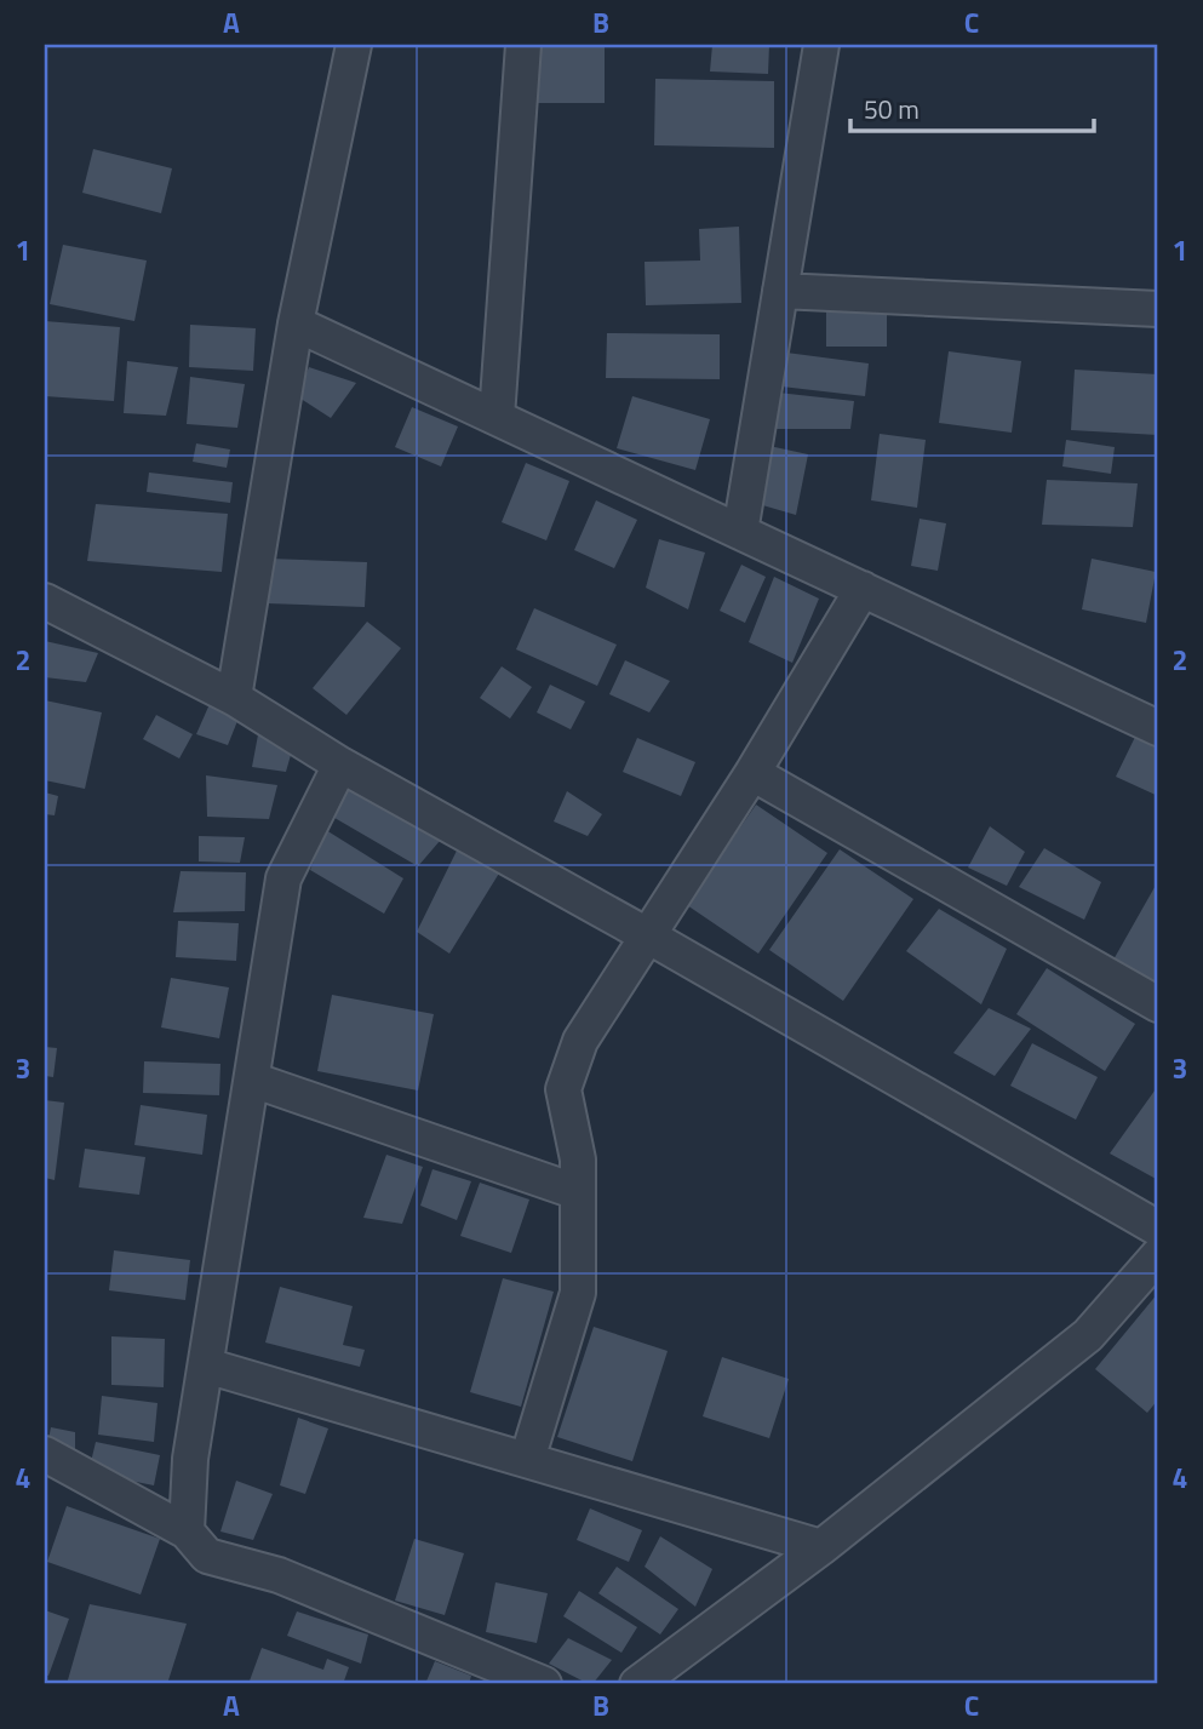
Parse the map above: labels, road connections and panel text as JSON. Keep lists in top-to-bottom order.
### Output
{
  "scale_bar": "50 m",
  "grid": {
    "columns": ["A", "B", "C"],
    "rows": [
      "1",
      "2",
      "3",
      "4"
    ]
  }
}
